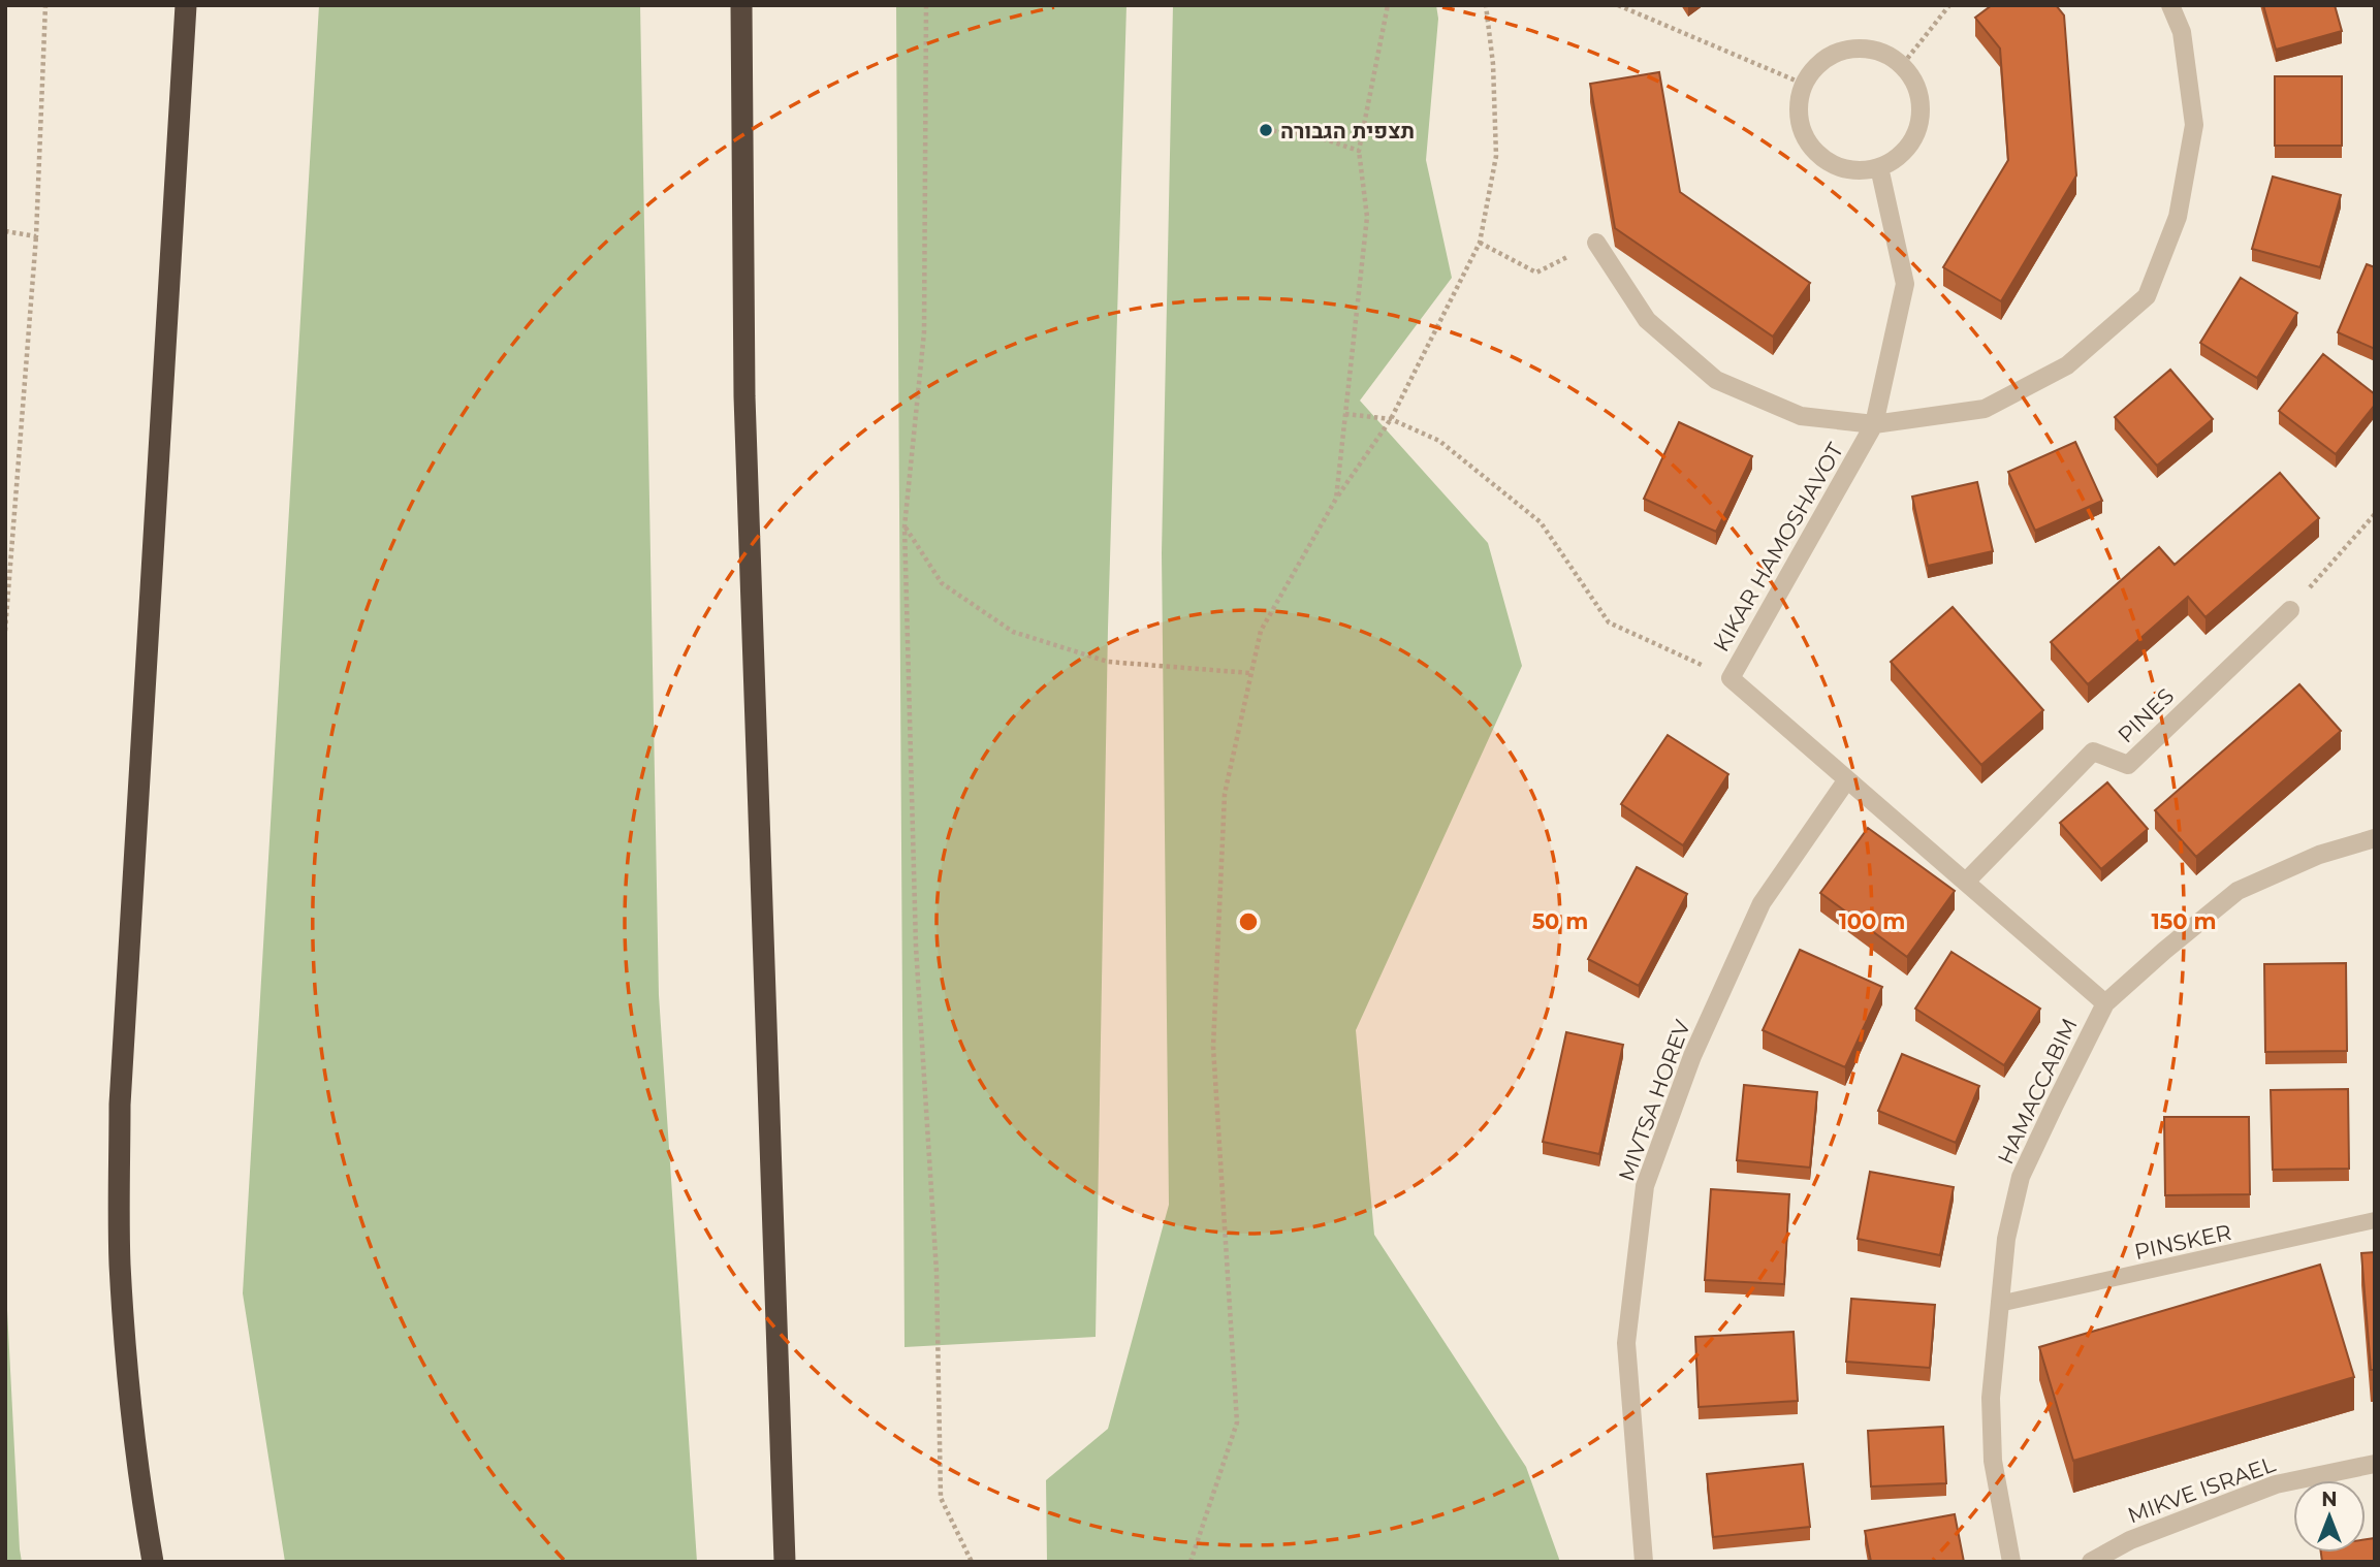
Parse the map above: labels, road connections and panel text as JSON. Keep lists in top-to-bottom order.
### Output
{
  "streets": {
    "street": [
      "KIKAR HAMOSHAVOT",
      "PINES",
      "HAMACCABIM",
      "MIVTSA HOREV",
      "MIKVE ISRAEL"
    ],
    "lane": ["PINSKER"]
  },
  "crossings": [
    ["KIKAR HAMOSHAVOT", "PINES"],
    ["KIKAR HAMOSHAVOT", "HAMACCABIM"],
    ["KIKAR HAMOSHAVOT", "MIVTSA HOREV"],
    ["HAMACCABIM", "PINSKER"]
  ],
  "places": ["תצפית הגבורה"],
  "north": "top",
  "rings": ["50 m", "100 m", "150 m"]
}
